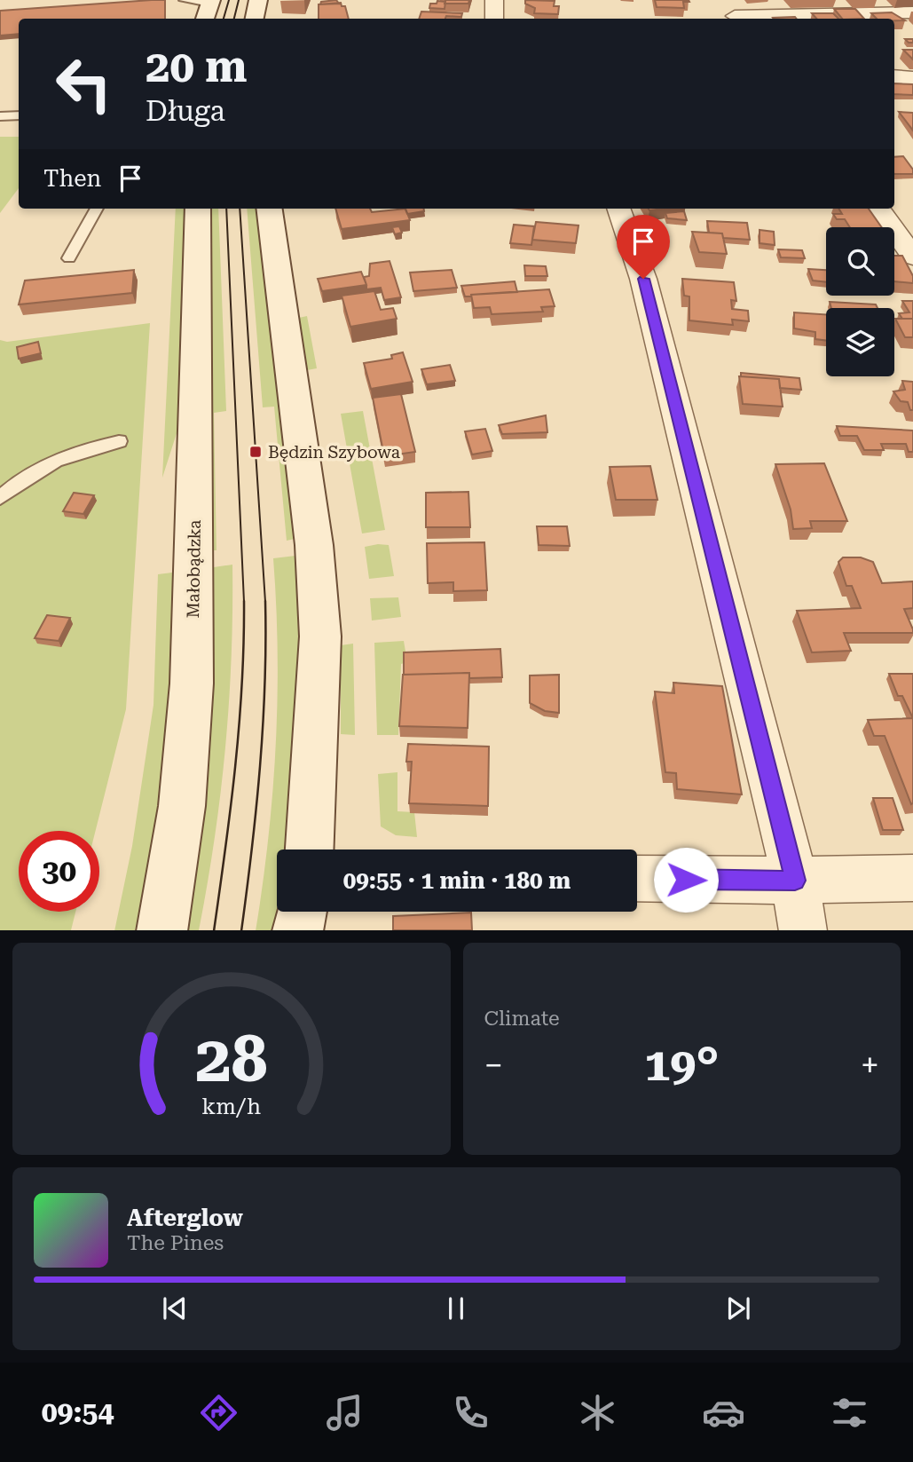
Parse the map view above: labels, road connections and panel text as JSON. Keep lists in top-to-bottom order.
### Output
{
  "streets": {
    "street": ["Małobądzka"]
  },
  "places": {
    "transit": ["Będzin Szybowa"]
  },
  "page": {
    "turn": ["20 m", "Długa"],
    "then": "Then",
    "limit": "30",
    "trip": "09:55 · 1 min · 180 m",
    "tile": "Climate",
    "heat": ["−", "19°", "+"],
    "song": ["Afterglow", "The Pines"],
    "tabs": "09:54",
    "gauge": ["28", "km/h"]
  }
}
